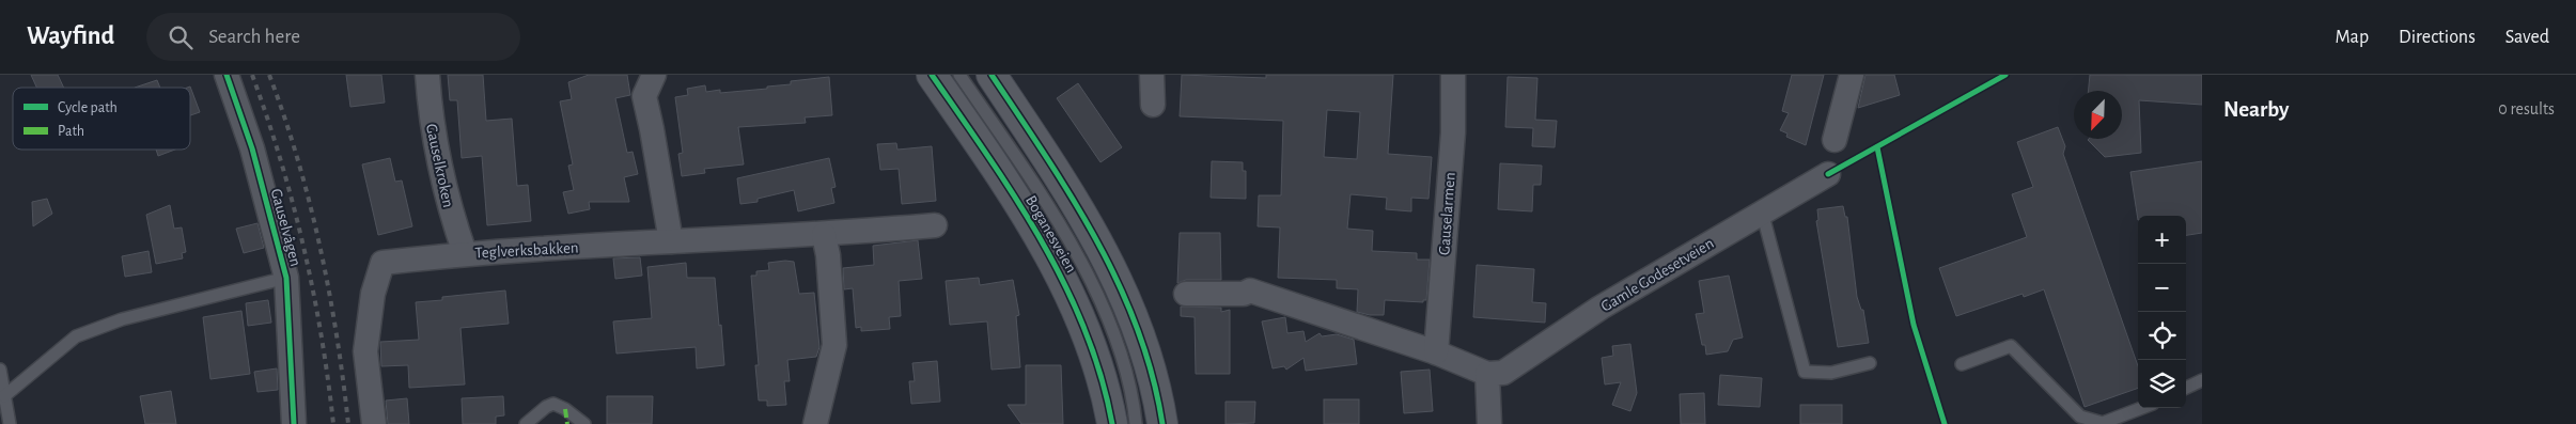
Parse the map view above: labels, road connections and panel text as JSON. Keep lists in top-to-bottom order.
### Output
{
  "streets": {
    "main road": ["Boganesveien"],
    "street": [
      "Gauselkroken",
      "Gauselarmen",
      "Gauselvågen",
      "Teglverksbakken",
      "Gamle Godesetveien"
    ]
  },
  "crossings": [
    ["Gauselkroken", "Teglverksbakken"]
  ],
  "legend": ["Cycle path", "Path"],
  "north": "bottom left",
  "page": {
    "header": "Wayfind",
    "search": "Search here",
    "nav": ["Map", "Directions", "Saved"],
    "heading": ["Nearby", "0 results"],
    "map_buttons": ["+", "−"]
  }
}
